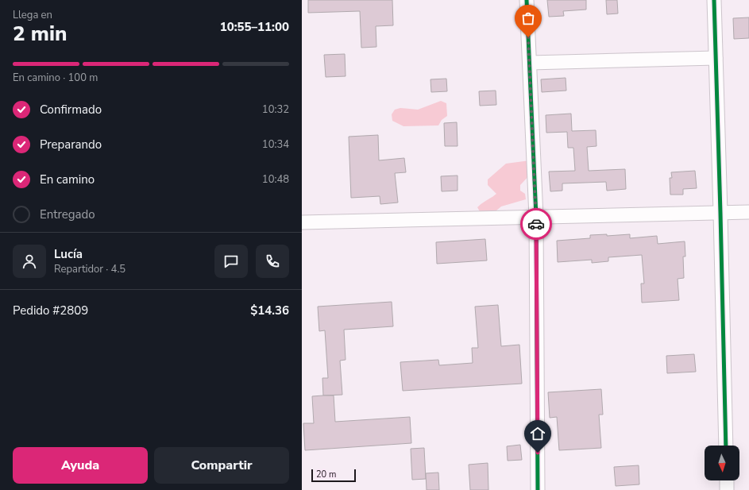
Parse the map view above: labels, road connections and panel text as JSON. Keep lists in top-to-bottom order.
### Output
{
  "scale_bar": "20 m",
  "north": "bottom",
  "page": {
    "heading": ["2 min", "Llega en", "10:55–11:00"],
    "panel": [
      "Lucía",
      "Repartidor · 4.5",
      "Pedido #2809",
      "$14.36"
    ],
    "bar": "En camino · 100 m",
    "list": [
      ["Confirmado", "10:32"],
      ["Preparando", "10:34"],
      ["En camino", "10:48"],
      "Entregado"
    ],
    "buttons": ["Ayuda", "Compartir"],
    "scale": "20 m"
  }
}
